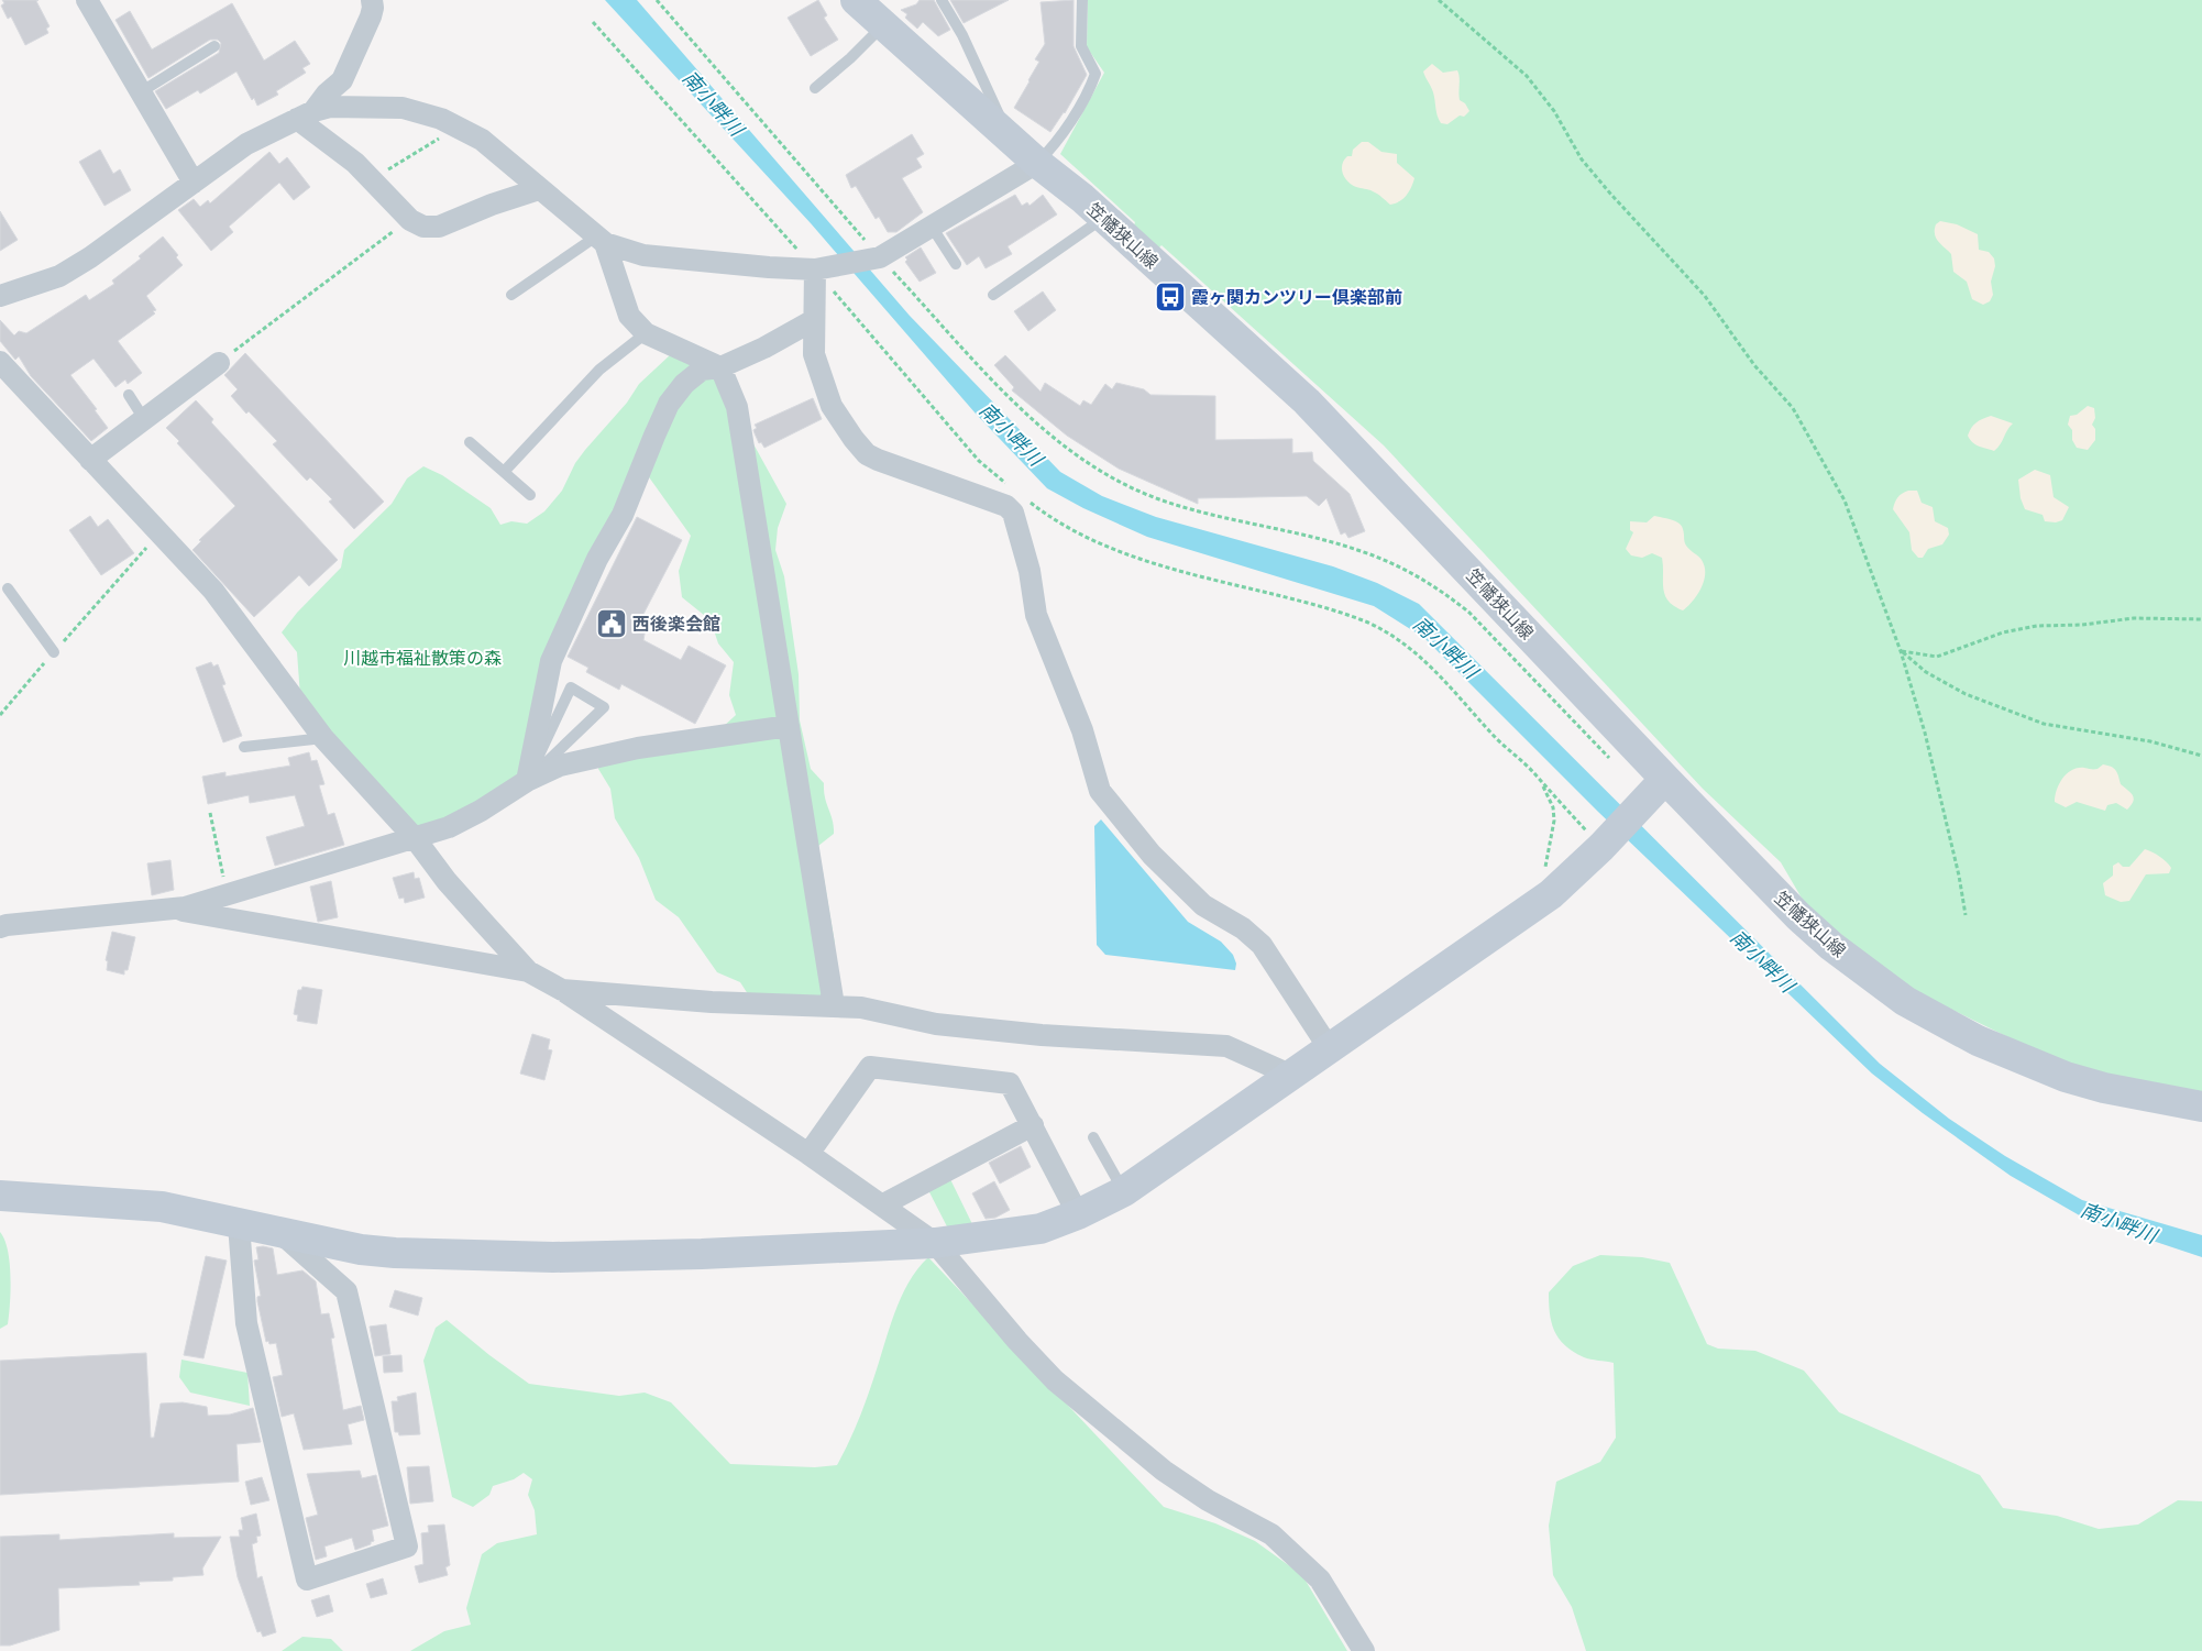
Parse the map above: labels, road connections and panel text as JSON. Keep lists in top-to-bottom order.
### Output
{
  "streets": {
    "street": ["笠幡狭山線"]
  },
  "water": ["南小畔川"],
  "parks": ["川越市福祉散策の森"],
  "places": {
    "bus stop": ["霞ヶ関カンツリー倶楽部前"],
    "public building": ["西後楽会館"]
  }
}
